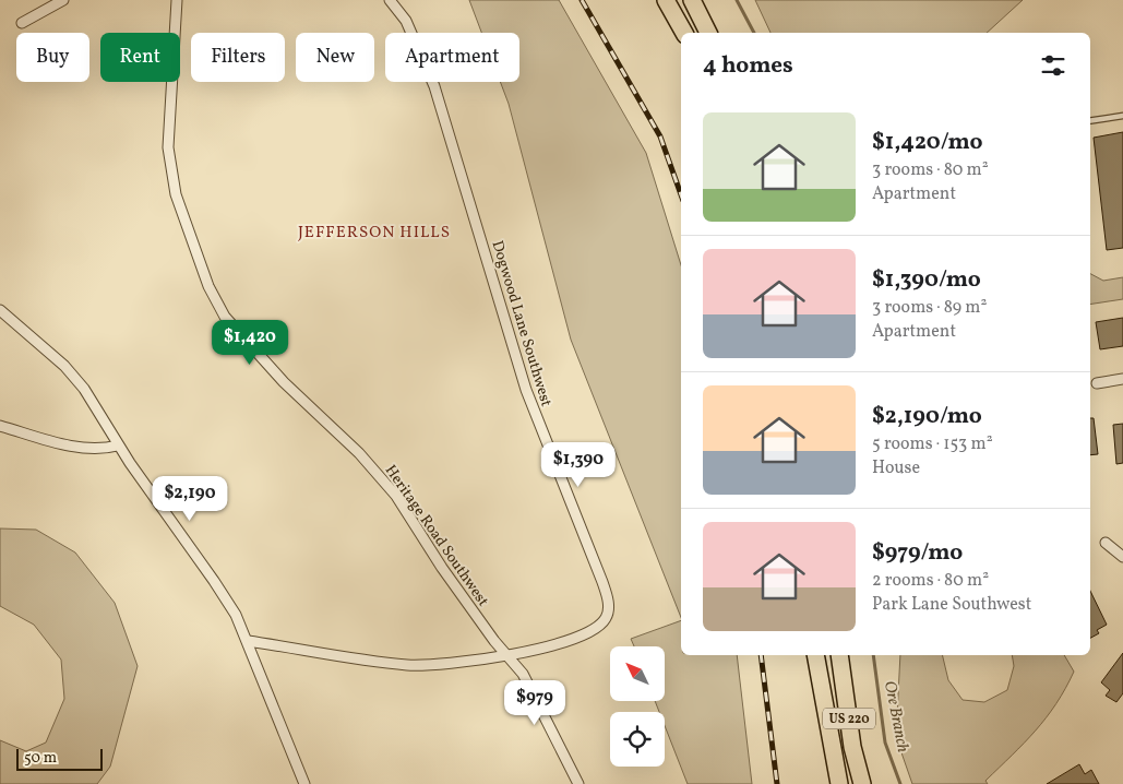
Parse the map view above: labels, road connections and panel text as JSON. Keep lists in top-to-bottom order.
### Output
{
  "streets": {
    "highway": ["US 220"],
    "street": ["Dogwood Lane Southwest", "Heritage Road Southwest"]
  },
  "crossings": [
    ["Dogwood Lane Southwest", "Heritage Road Southwest"]
  ],
  "districts": ["JEFFERSON HILLS"],
  "water": ["Ore Branch"],
  "scale_bar": "50 m",
  "north": "top left",
  "page": {
    "chip": [
      "Buy",
      "Rent",
      "Filters",
      "New",
      "Apartment"
    ],
    "heading": "4 homes",
    "list": [
      {
        "name": "$1,420/mo",
        "note": "3 rooms · 80 m² · Apartment"
      },
      {
        "name": "$1,390/mo",
        "note": "3 rooms · 89 m² · Apartment"
      },
      {
        "name": "$2,190/mo",
        "note": "5 rooms · 153 m² · House"
      },
      {
        "name": "$979/mo",
        "note": "2 rooms · 80 m² · Park Lane Southwest"
      }
    ],
    "price": [
      "$1,420",
      "$1,390",
      "$2,190",
      "$979"
    ],
    "scale": "50 m"
  }
}
